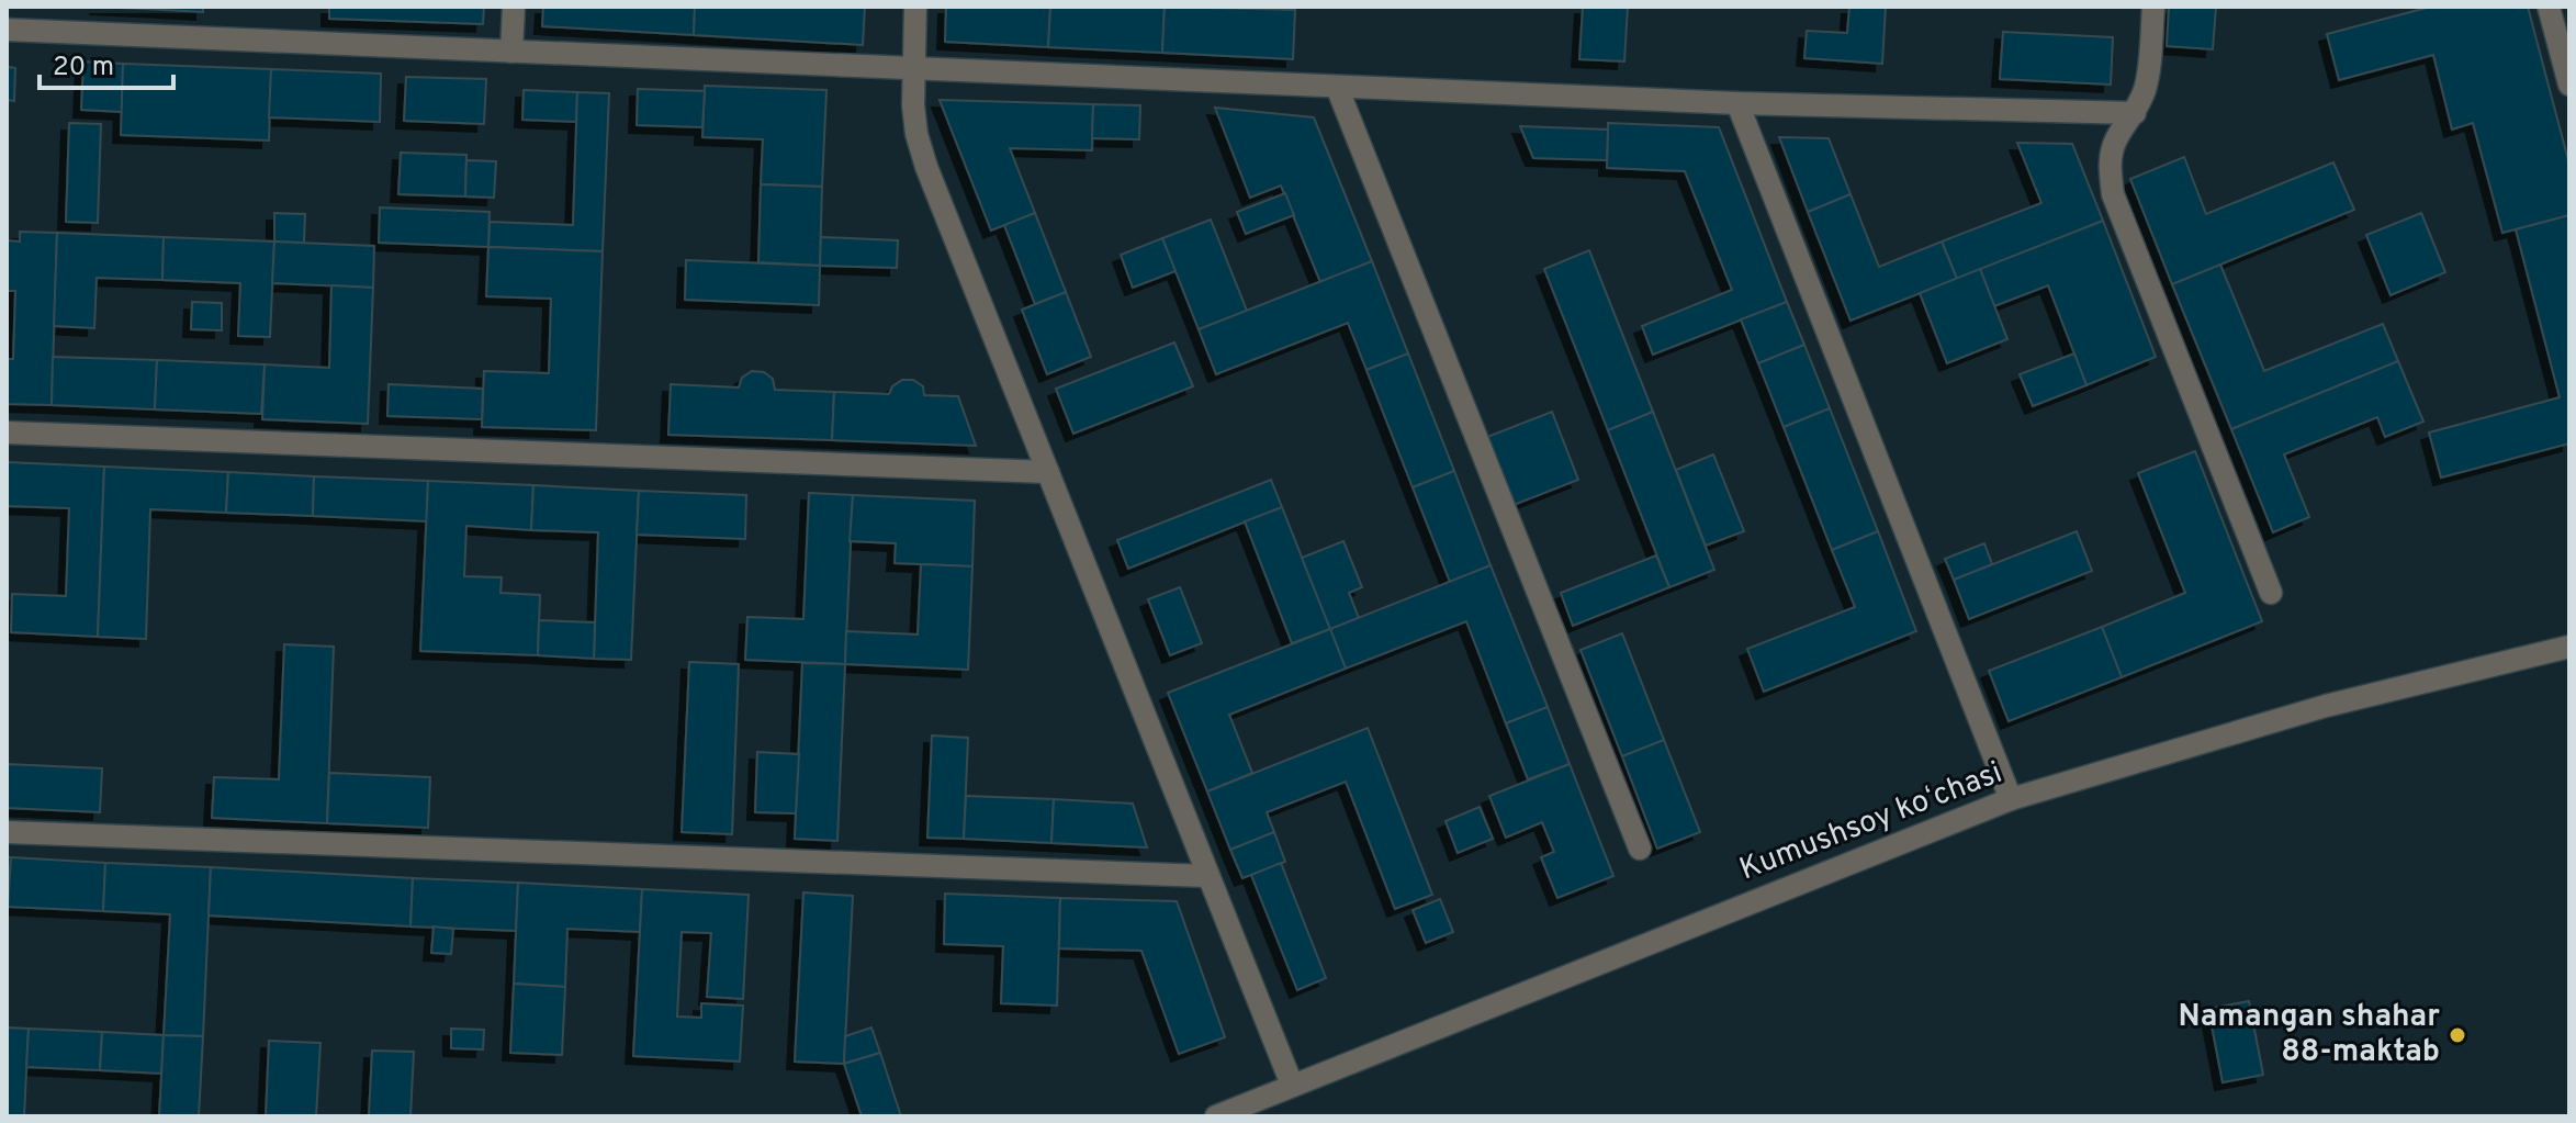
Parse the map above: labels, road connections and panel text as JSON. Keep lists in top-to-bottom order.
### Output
{
  "streets": {
    "street": ["Kumushsoy koʻchasi"]
  },
  "places": ["Namangan shahar 88-maktab"],
  "scale_bar": "20 m"
}
